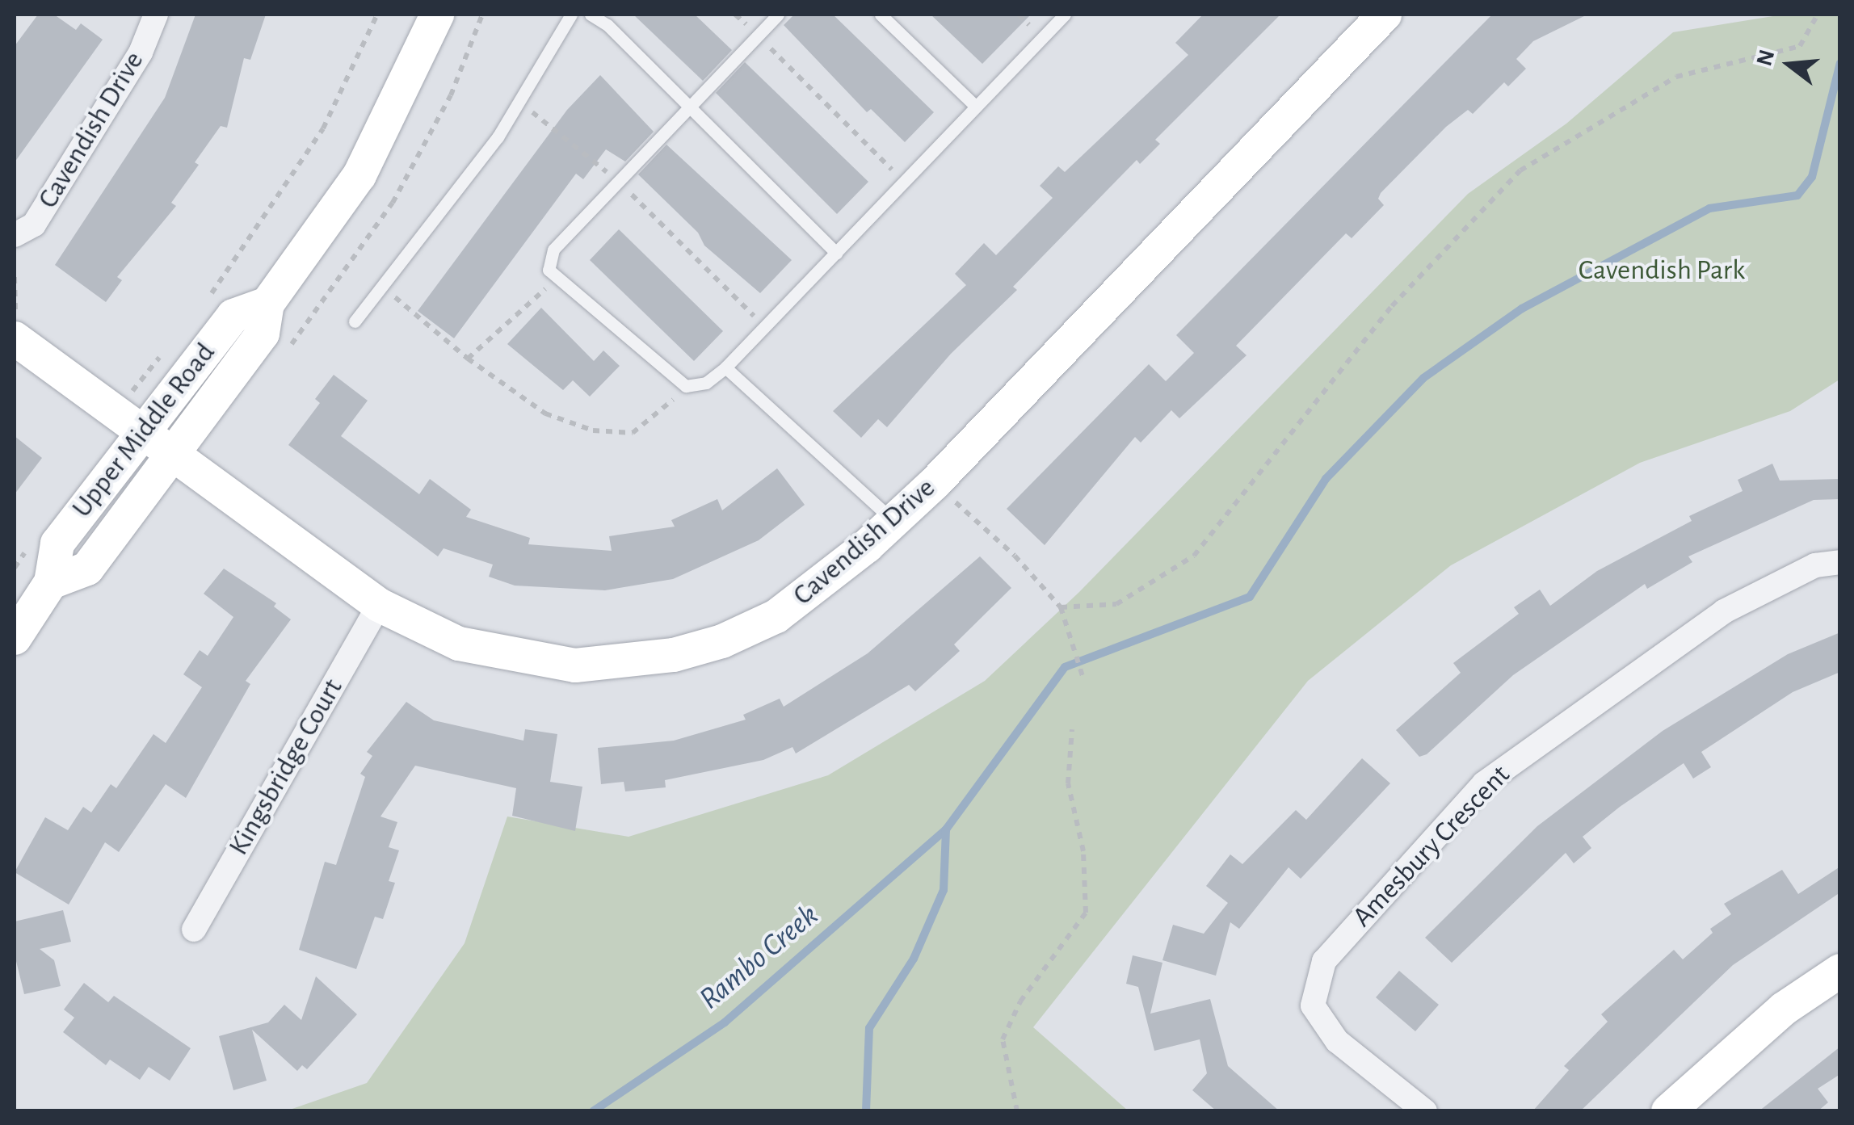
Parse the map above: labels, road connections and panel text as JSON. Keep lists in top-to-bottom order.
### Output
{
  "streets": {
    "street": [
      "Cavendish Drive",
      "Upper Middle Road",
      "Kingsbridge Court",
      "Amesbury Crescent"
    ]
  },
  "crossings": [
    ["Cavendish Drive", "Upper Middle Road"],
    ["Cavendish Drive", "Kingsbridge Court"]
  ],
  "water": ["Rambo Creek"],
  "parks": ["Cavendish Park"],
  "north": "left"
}
